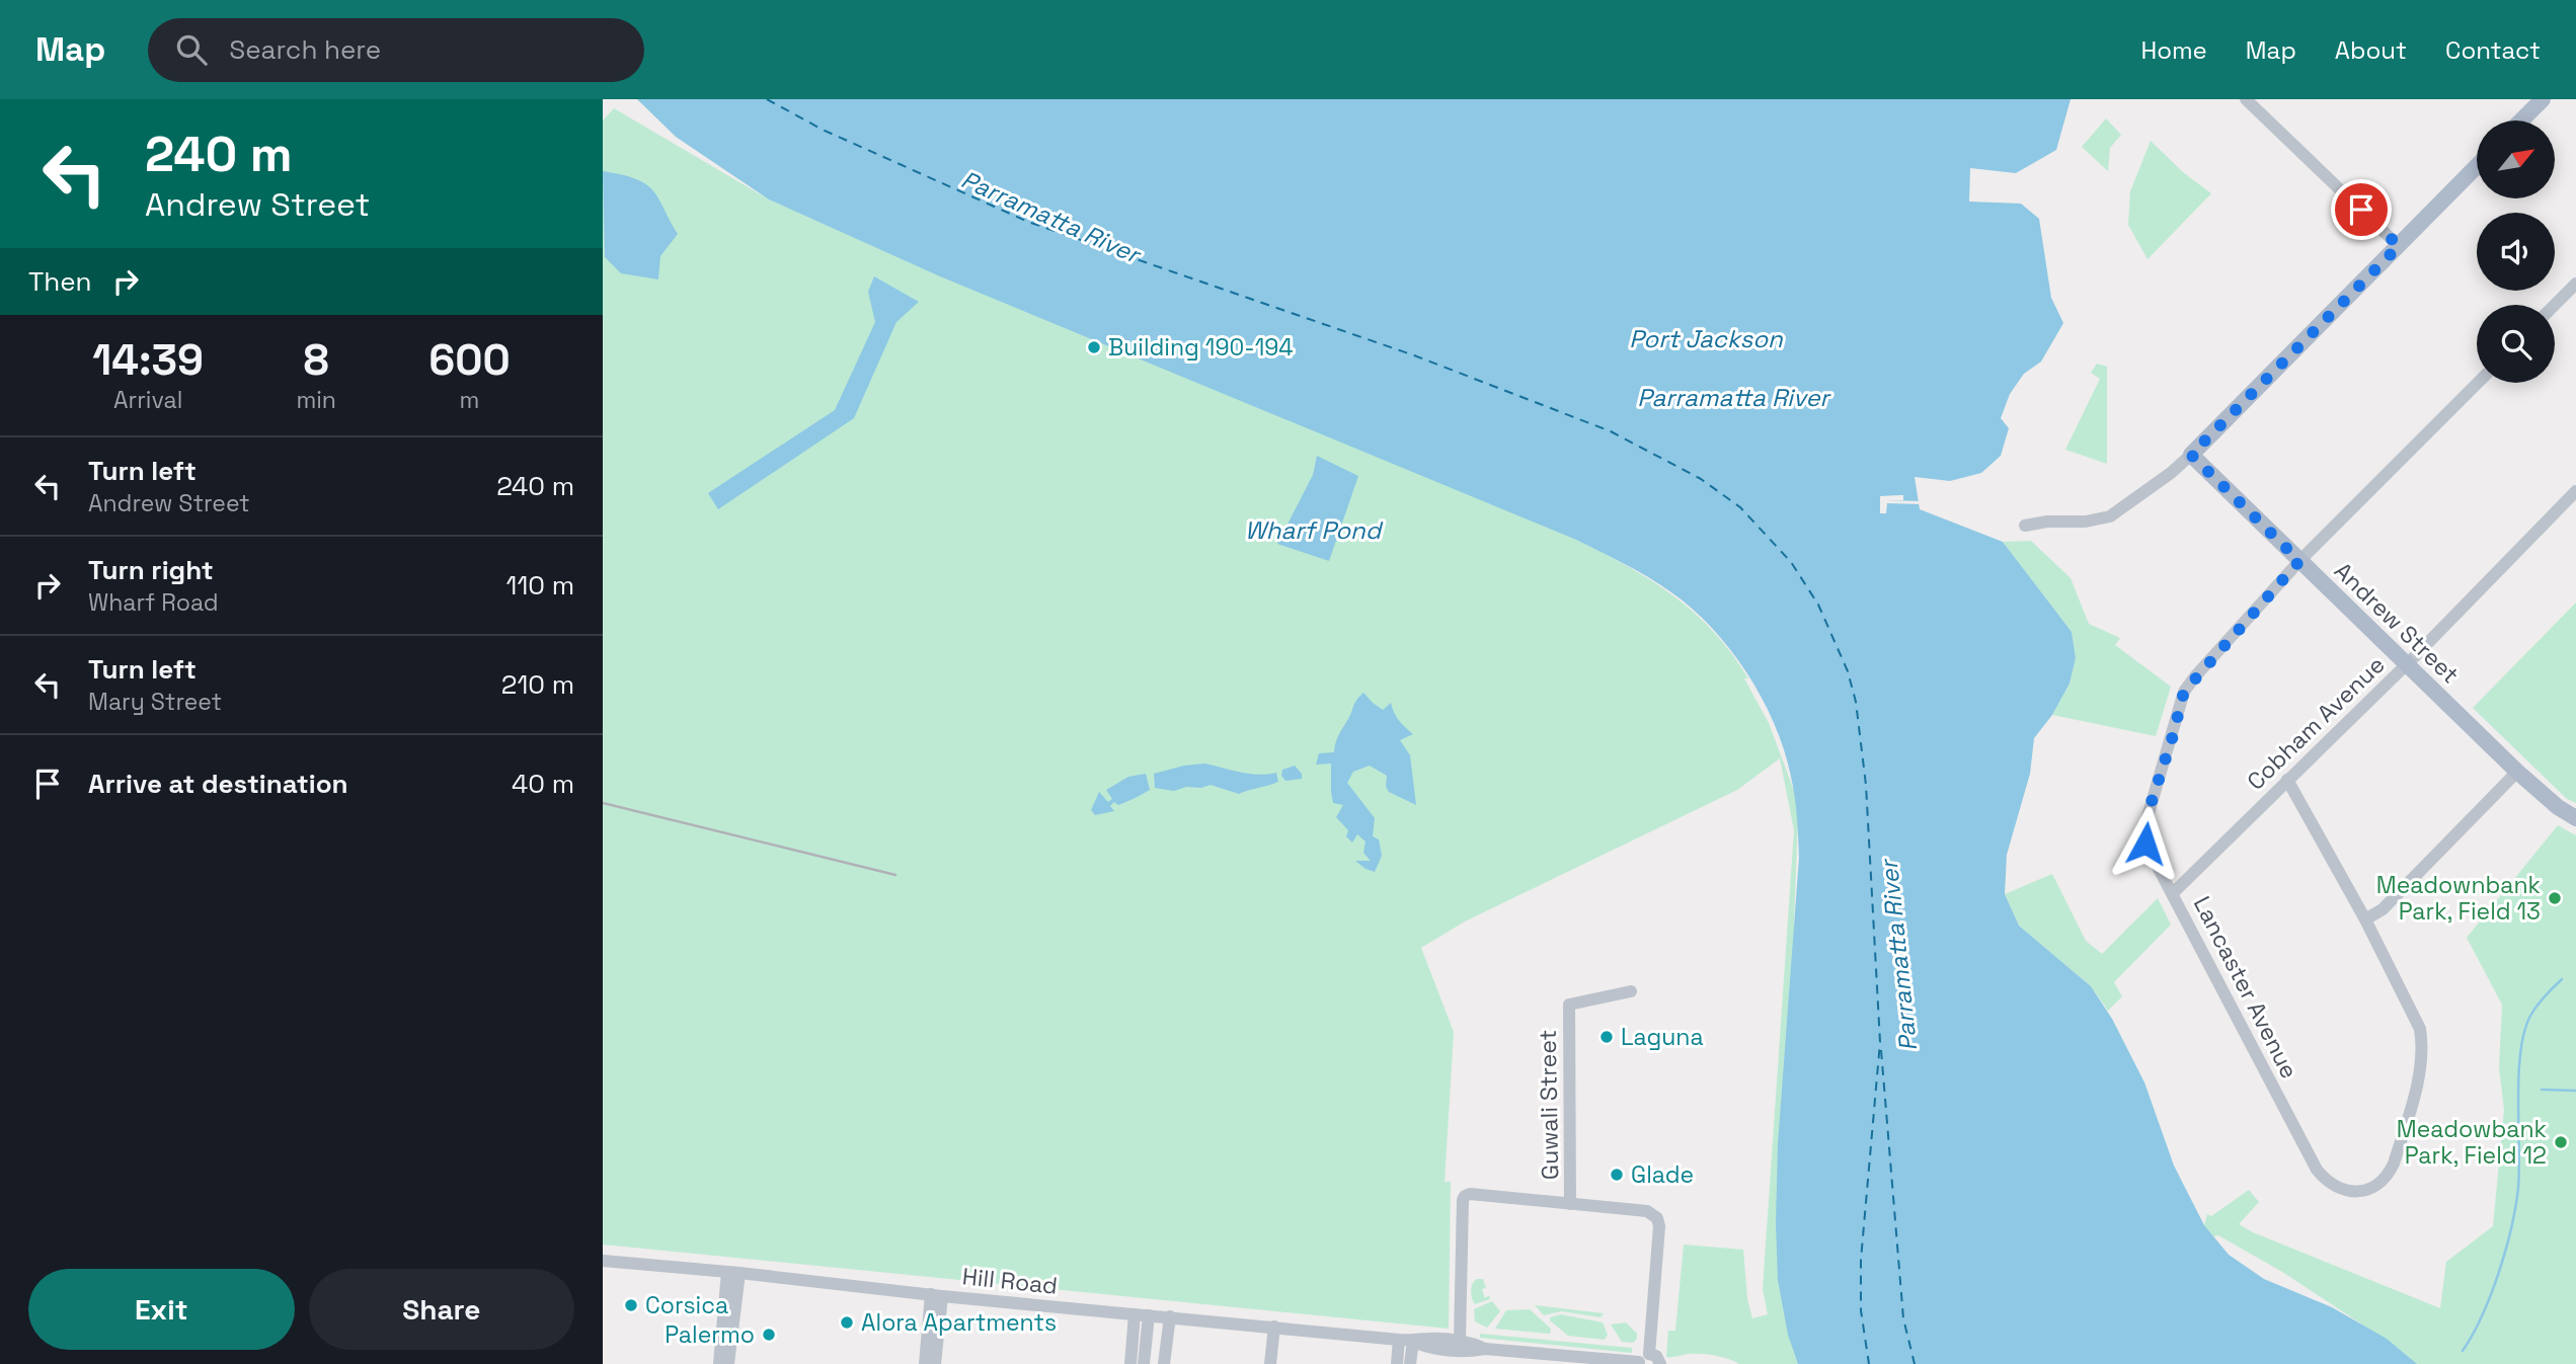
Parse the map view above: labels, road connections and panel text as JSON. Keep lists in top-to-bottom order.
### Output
{
  "streets": {
    "main road": ["Andrew Street"],
    "street": [
      "Cobham Avenue",
      "Lancaster Avenue",
      "Guwali Street",
      "Hill Road"
    ]
  },
  "crossings": [
    ["Andrew Street", "Cobham Avenue"],
    ["Andrew Street", "Lancaster Avenue"],
    ["Cobham Avenue", "Lancaster Avenue"]
  ],
  "water": ["Parramatta River", "Port Jackson", "Wharf Pond"],
  "places": [
    "Building 190-194",
    "Meadownbank Park, Field 13",
    "Laguna",
    "Meadowbank Park, Field 12",
    "Glade",
    "Corsica",
    "Alora Apartments",
    "Palermo"
  ],
  "north": "top right",
  "page": {
    "header": "Map",
    "search": "Search here",
    "nav": [
      "Home",
      "Map",
      "About",
      "Contact"
    ],
    "turn": ["240 m", "Andrew Street"],
    "then": "Then",
    "eta": [
      "14:39",
      "Arrival",
      "8",
      "min",
      "600",
      "m"
    ],
    "list": [
      {
        "name": "Turn left",
        "note": "Andrew Street",
        "value": "240 m"
      },
      {
        "name": "Turn right",
        "note": "Wharf Road",
        "value": "110 m"
      },
      {
        "name": "Turn left",
        "note": "Mary Street",
        "value": "210 m"
      },
      {
        "name": "Arrive at destination",
        "value": "40 m"
      }
    ],
    "buttons": ["Exit", "Share"]
  }
}
